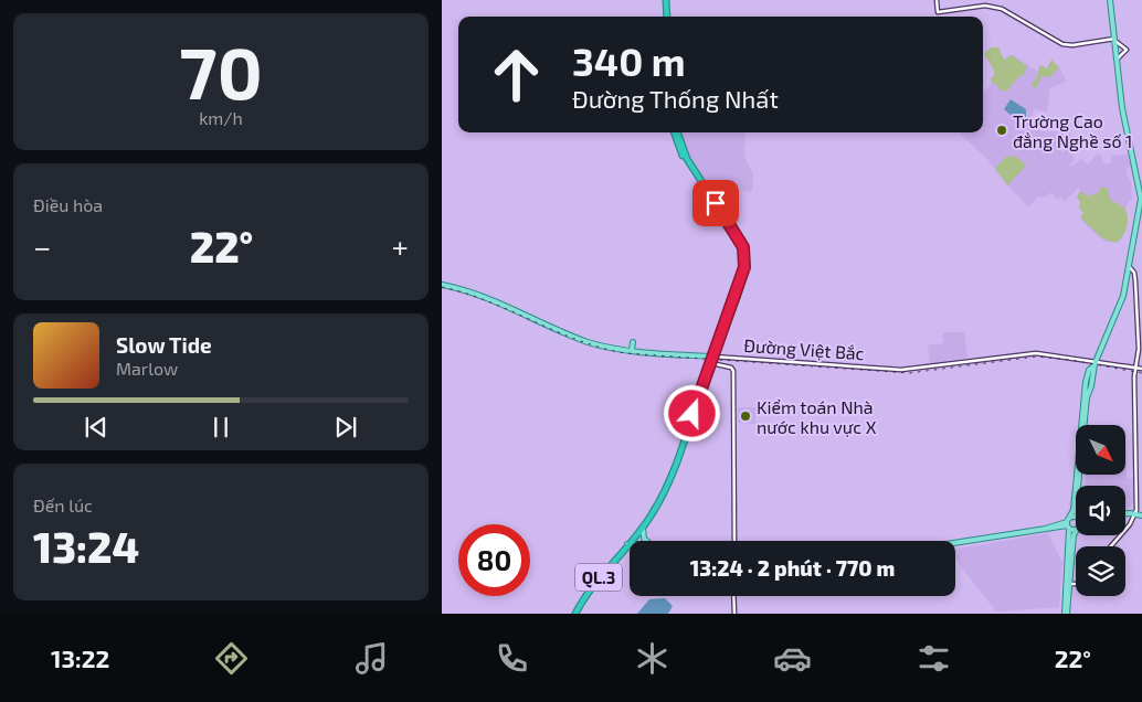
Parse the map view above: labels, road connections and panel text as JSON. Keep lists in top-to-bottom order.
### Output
{
  "streets": {
    "highway": ["QL.3"],
    "main road": ["Đường Việt Bắc"]
  },
  "places": ["Trường Cao đẳng Nghề số 1", "Kiểm toán Nhà nước khu vực X"],
  "north": "bottom right",
  "page": {
    "tile": [
      ["70", "km/h"],
      "Điều hòa",
      ["Đến lúc", "13:24"]
    ],
    "turn": ["340 m", "Đường Thống Nhất"],
    "heat": ["−", "22°", "+"],
    "song": ["Slow Tide", "Marlow"],
    "limit": "80",
    "trip": "13:24 · 2 phút · 770 m",
    "tabs": ["13:22", "22°"]
  }
}
